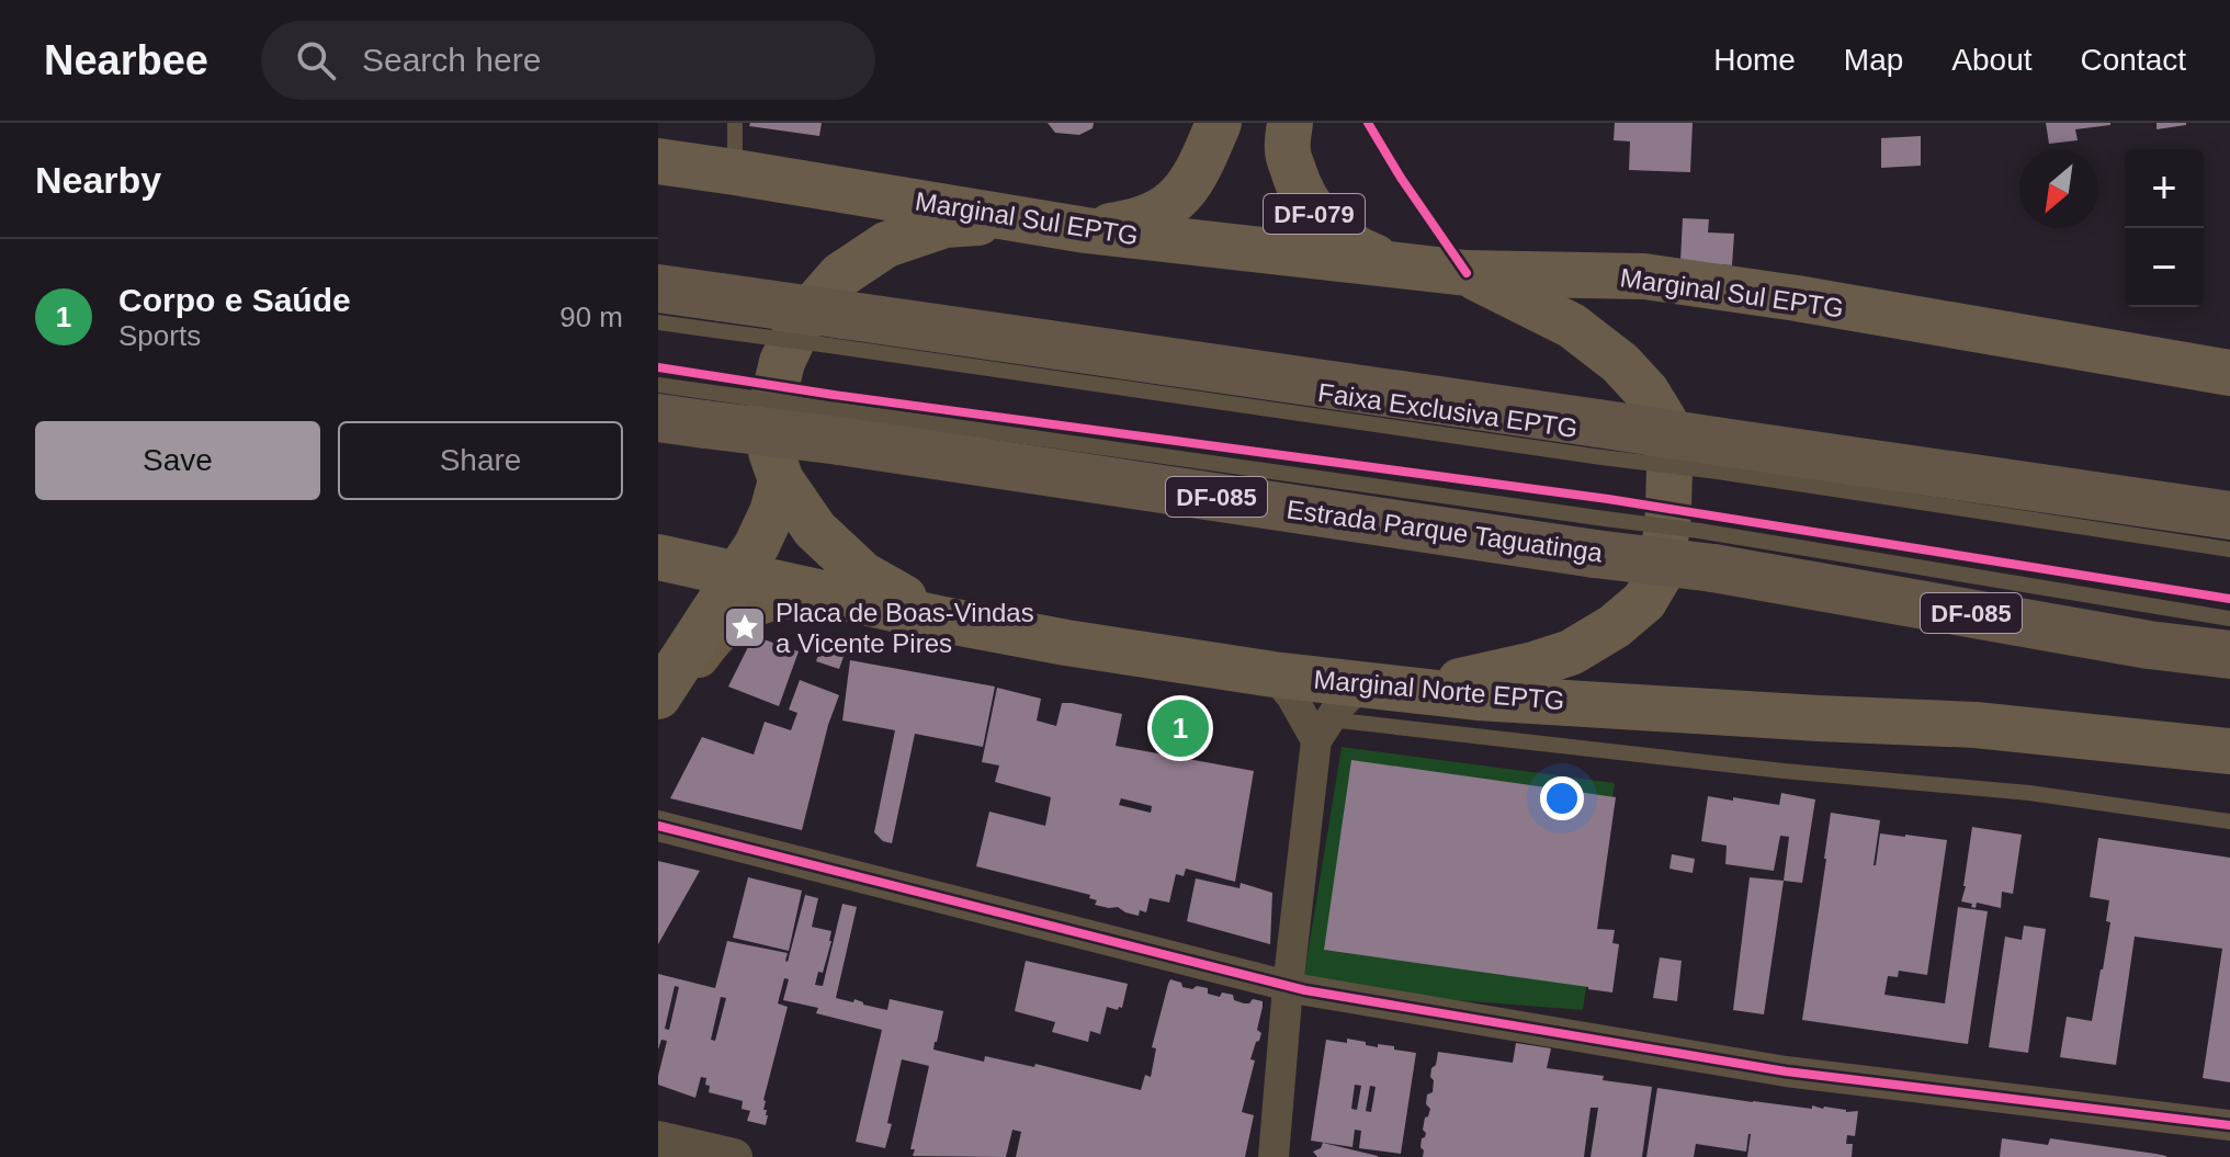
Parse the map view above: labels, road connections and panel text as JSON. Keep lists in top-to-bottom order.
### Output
{
  "streets": {
    "highway": ["DF-085", "Estrada Parque Taguatinga"],
    "main road": ["DF-079", "Marginal Sul EPTG", "Marginal Norte EPTG"]
  },
  "crossings": [
    ["DF-079", "Marginal Sul EPTG"]
  ],
  "places": {
    "place": ["Placa de Boas-Vindas a Vicente Pires"]
  },
  "north": "bottom left",
  "page": {
    "header": "Nearbee",
    "search": "Search here",
    "nav": [
      "Home",
      "Map",
      "About",
      "Contact"
    ],
    "heading": "Nearby",
    "map_buttons": ["+", "−"],
    "list": [
      {
        "mark": "1",
        "name": "Corpo e Saúde",
        "note": "Sports",
        "value": "90 m"
      }
    ],
    "buttons": ["Save", "Share"],
    "pins": "1"
  }
}
